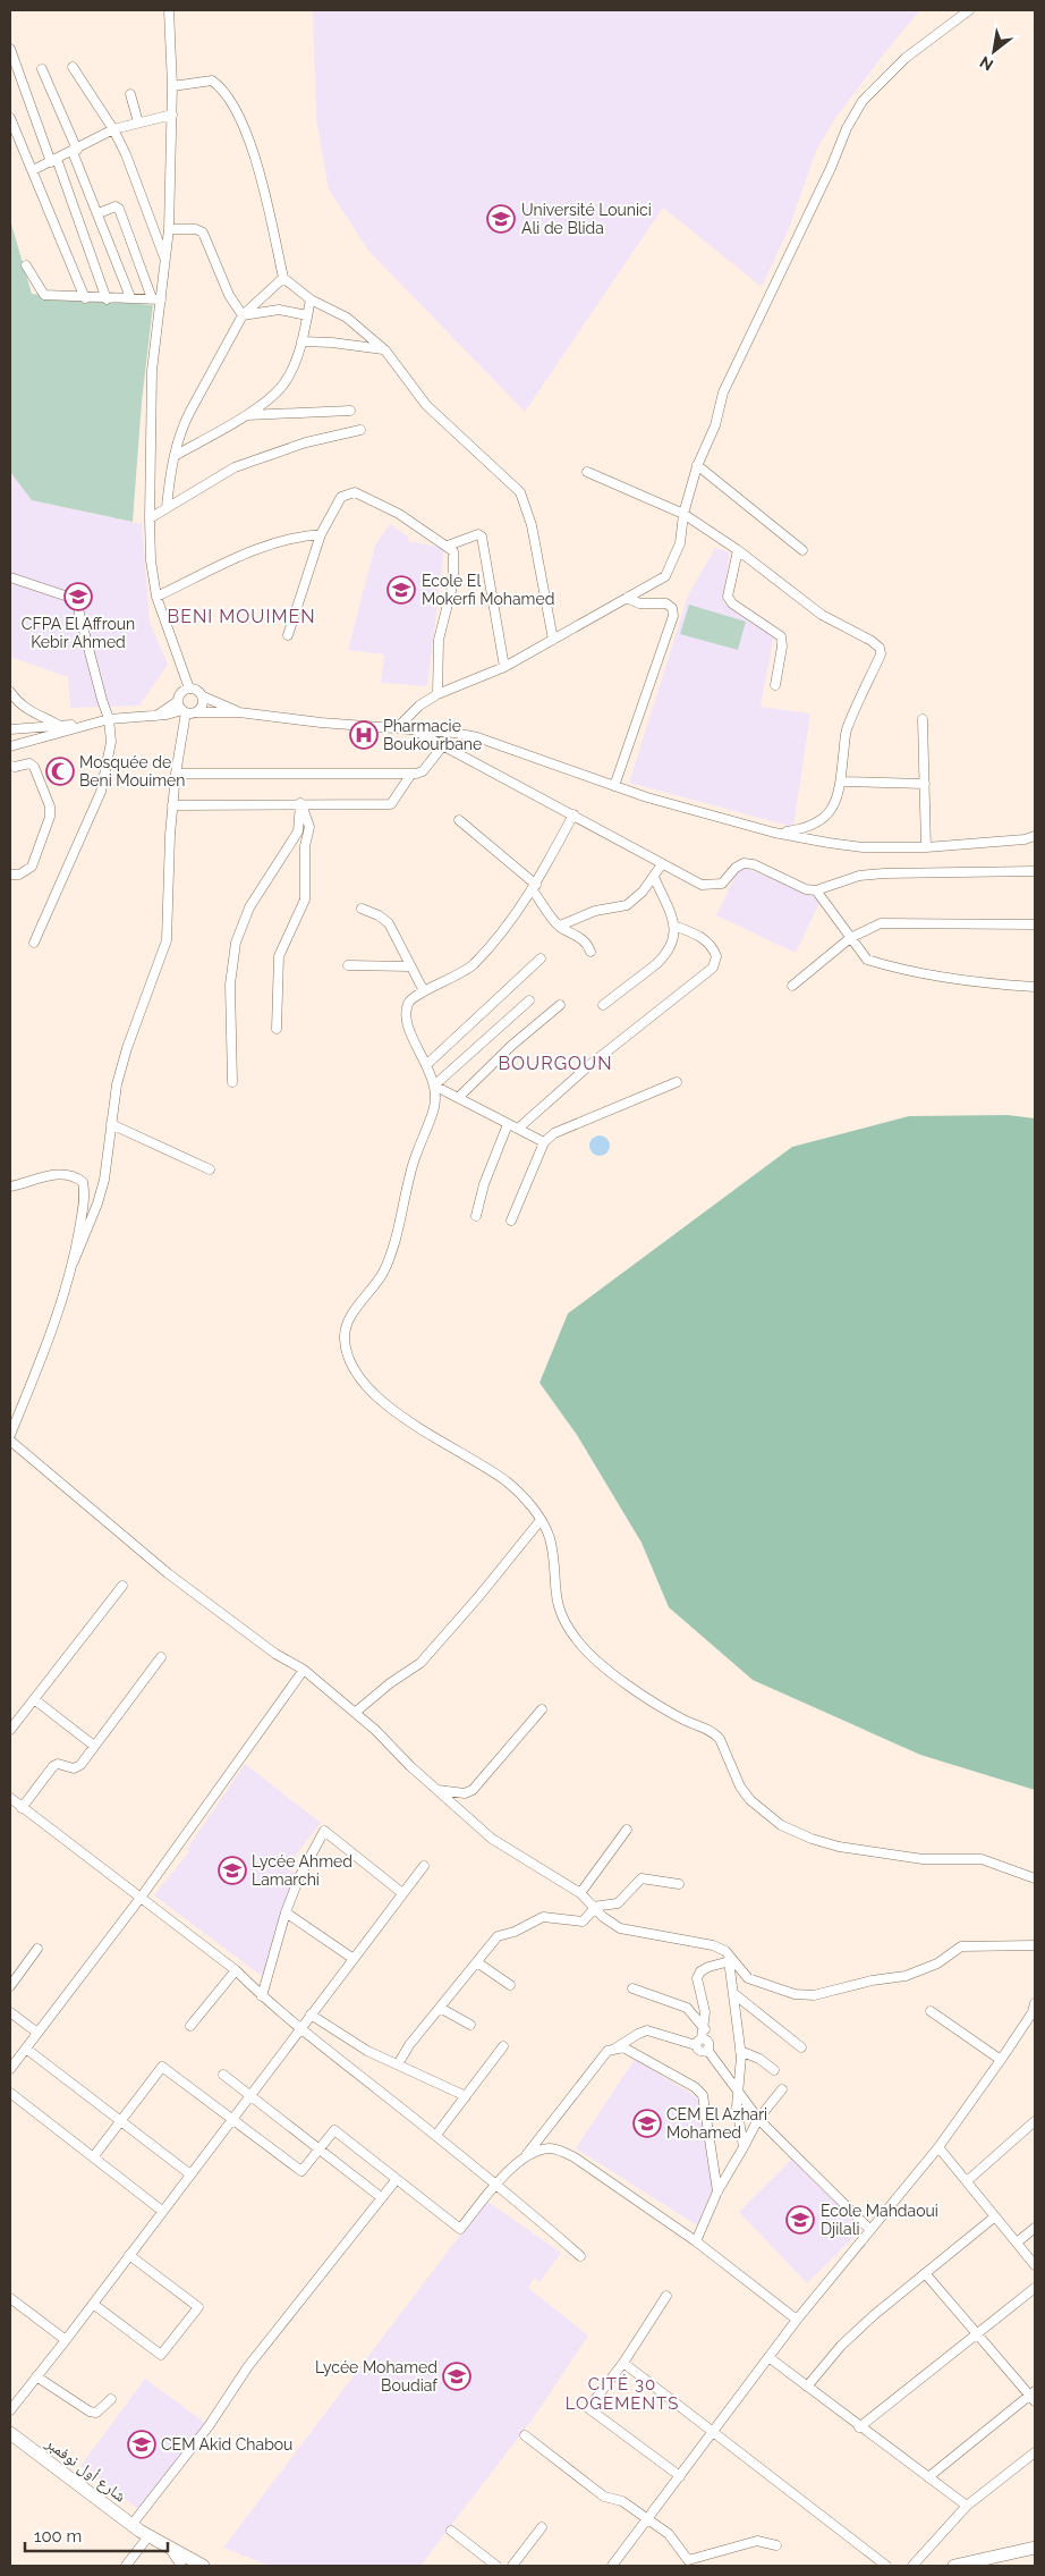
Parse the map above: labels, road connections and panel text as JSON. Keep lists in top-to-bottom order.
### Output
{
  "streets": {
    "main road": ["شارع أول نوفمبر"]
  },
  "districts": ["BENI MOUIMEN", "BOURGOUN", "CITÉ 30 LOGEMENTS"],
  "places": {
    "school or university": [
      "Université Lounici Ali de Blida",
      "Ecole El Mokerfi Mohamed",
      "CFPA El Affroun Kebir Ahmed",
      "Lycée Ahmed Lamarchi",
      "CEM El Azhari Mohamed",
      "Ecole Mahdaoui Djilali",
      "Lycée Mohamed Boudiaf",
      "CEM Akid Chabou"
    ],
    "hospital": ["Pharmacie Boukourbane"],
    "mosque": ["Mosquée de Beni Mouimen"]
  },
  "scale_bar": "100 m",
  "north": "bottom left"
}
